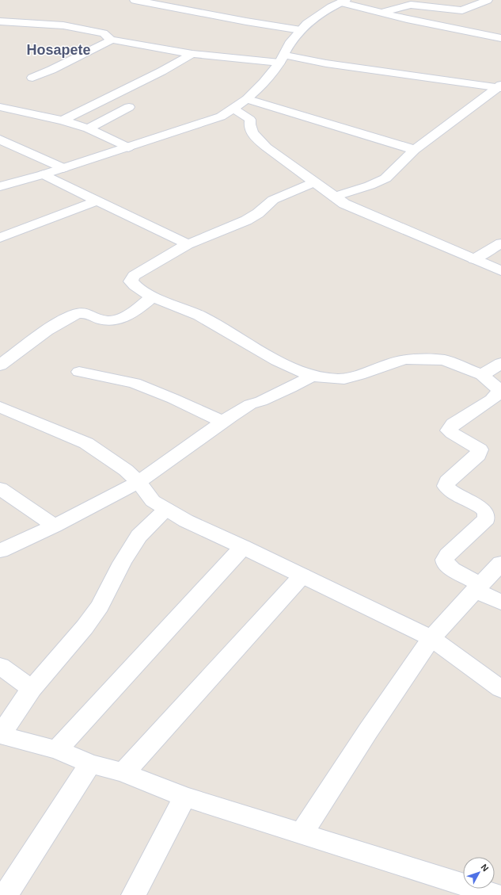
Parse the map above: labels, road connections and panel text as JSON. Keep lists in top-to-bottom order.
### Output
{
  "districts": ["Hosapete"],
  "north": "top right"
}
